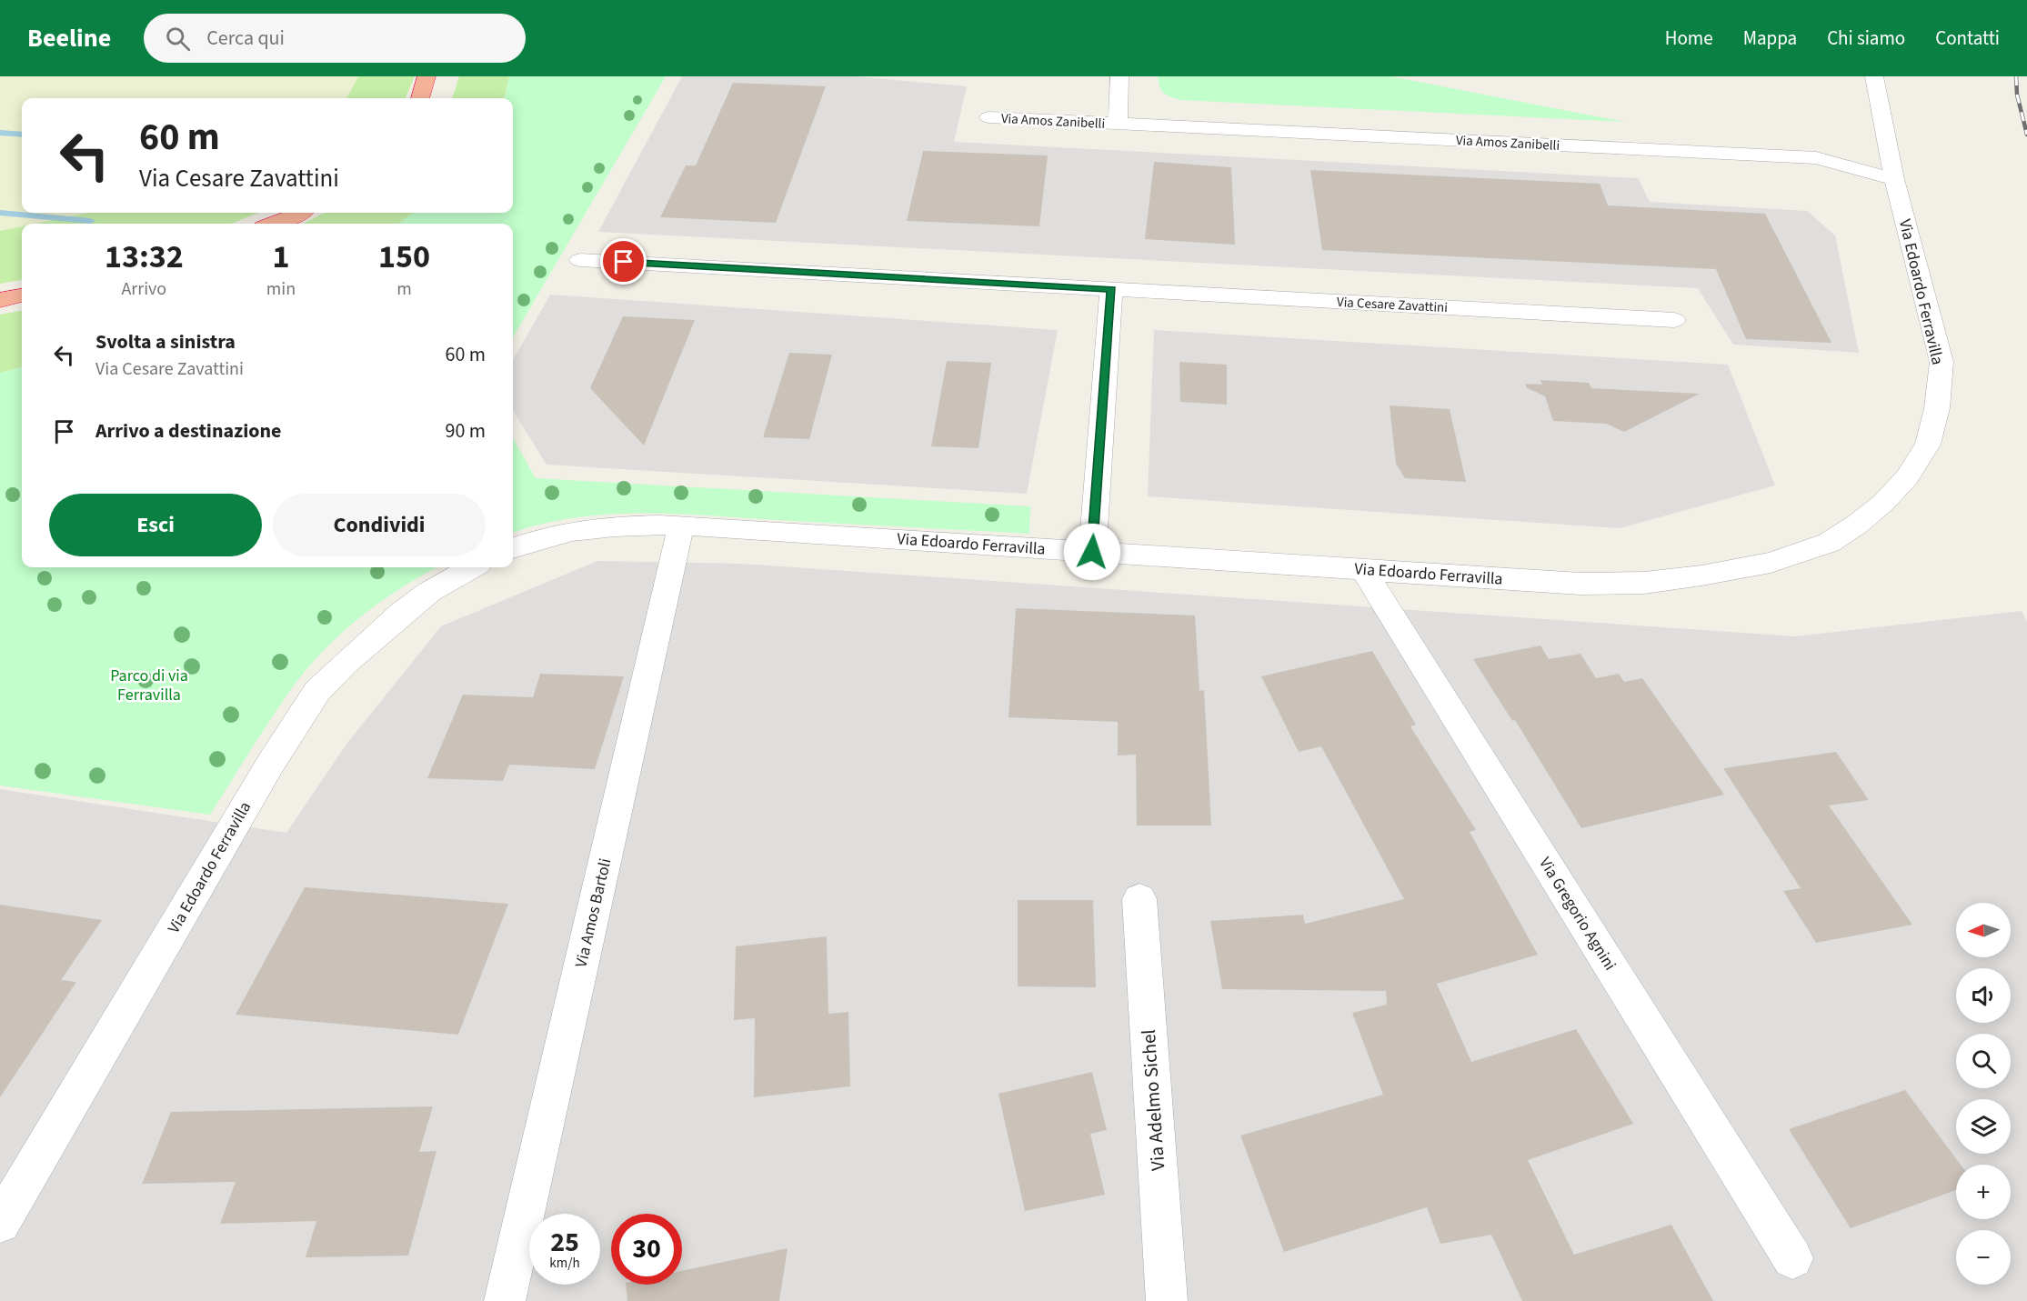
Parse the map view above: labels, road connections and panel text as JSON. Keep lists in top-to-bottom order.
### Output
{
  "streets": {
    "street": [
      "Via Amos Zanibelli",
      "Via Edoardo Ferravilla",
      "Via Cesare Zavattini",
      "Via Amos Bartoli",
      "Via Gregorio Agnini",
      "Via Adelmo Sichel"
    ]
  },
  "crossings": [
    ["Via Amos Zanibelli", "Via Edoardo Ferravilla"],
    ["Via Edoardo Ferravilla", "Via Amos Bartoli"],
    ["Via Edoardo Ferravilla", "Via Gregorio Agnini"]
  ],
  "parks": ["Parco di via Ferravilla"],
  "north": "left",
  "page": {
    "header": "Beeline",
    "search": "Cerca qui",
    "nav": [
      "Home",
      "Mappa",
      "Chi siamo",
      "Contatti"
    ],
    "turn": ["60 m", "Via Cesare Zavattini"],
    "eta": [
      "13:32",
      "Arrivo",
      "1",
      "min",
      "150",
      "m"
    ],
    "list": [
      {
        "name": "Svolta a sinistra",
        "note": "Via Cesare Zavattini",
        "value": "60 m"
      },
      {
        "name": "Arrivo a destinazione",
        "value": "90 m"
      }
    ],
    "buttons": ["Esci", "Condividi"],
    "map_buttons": ["+", "−"],
    "speed": "25 km/h",
    "limit": "30"
  }
}
